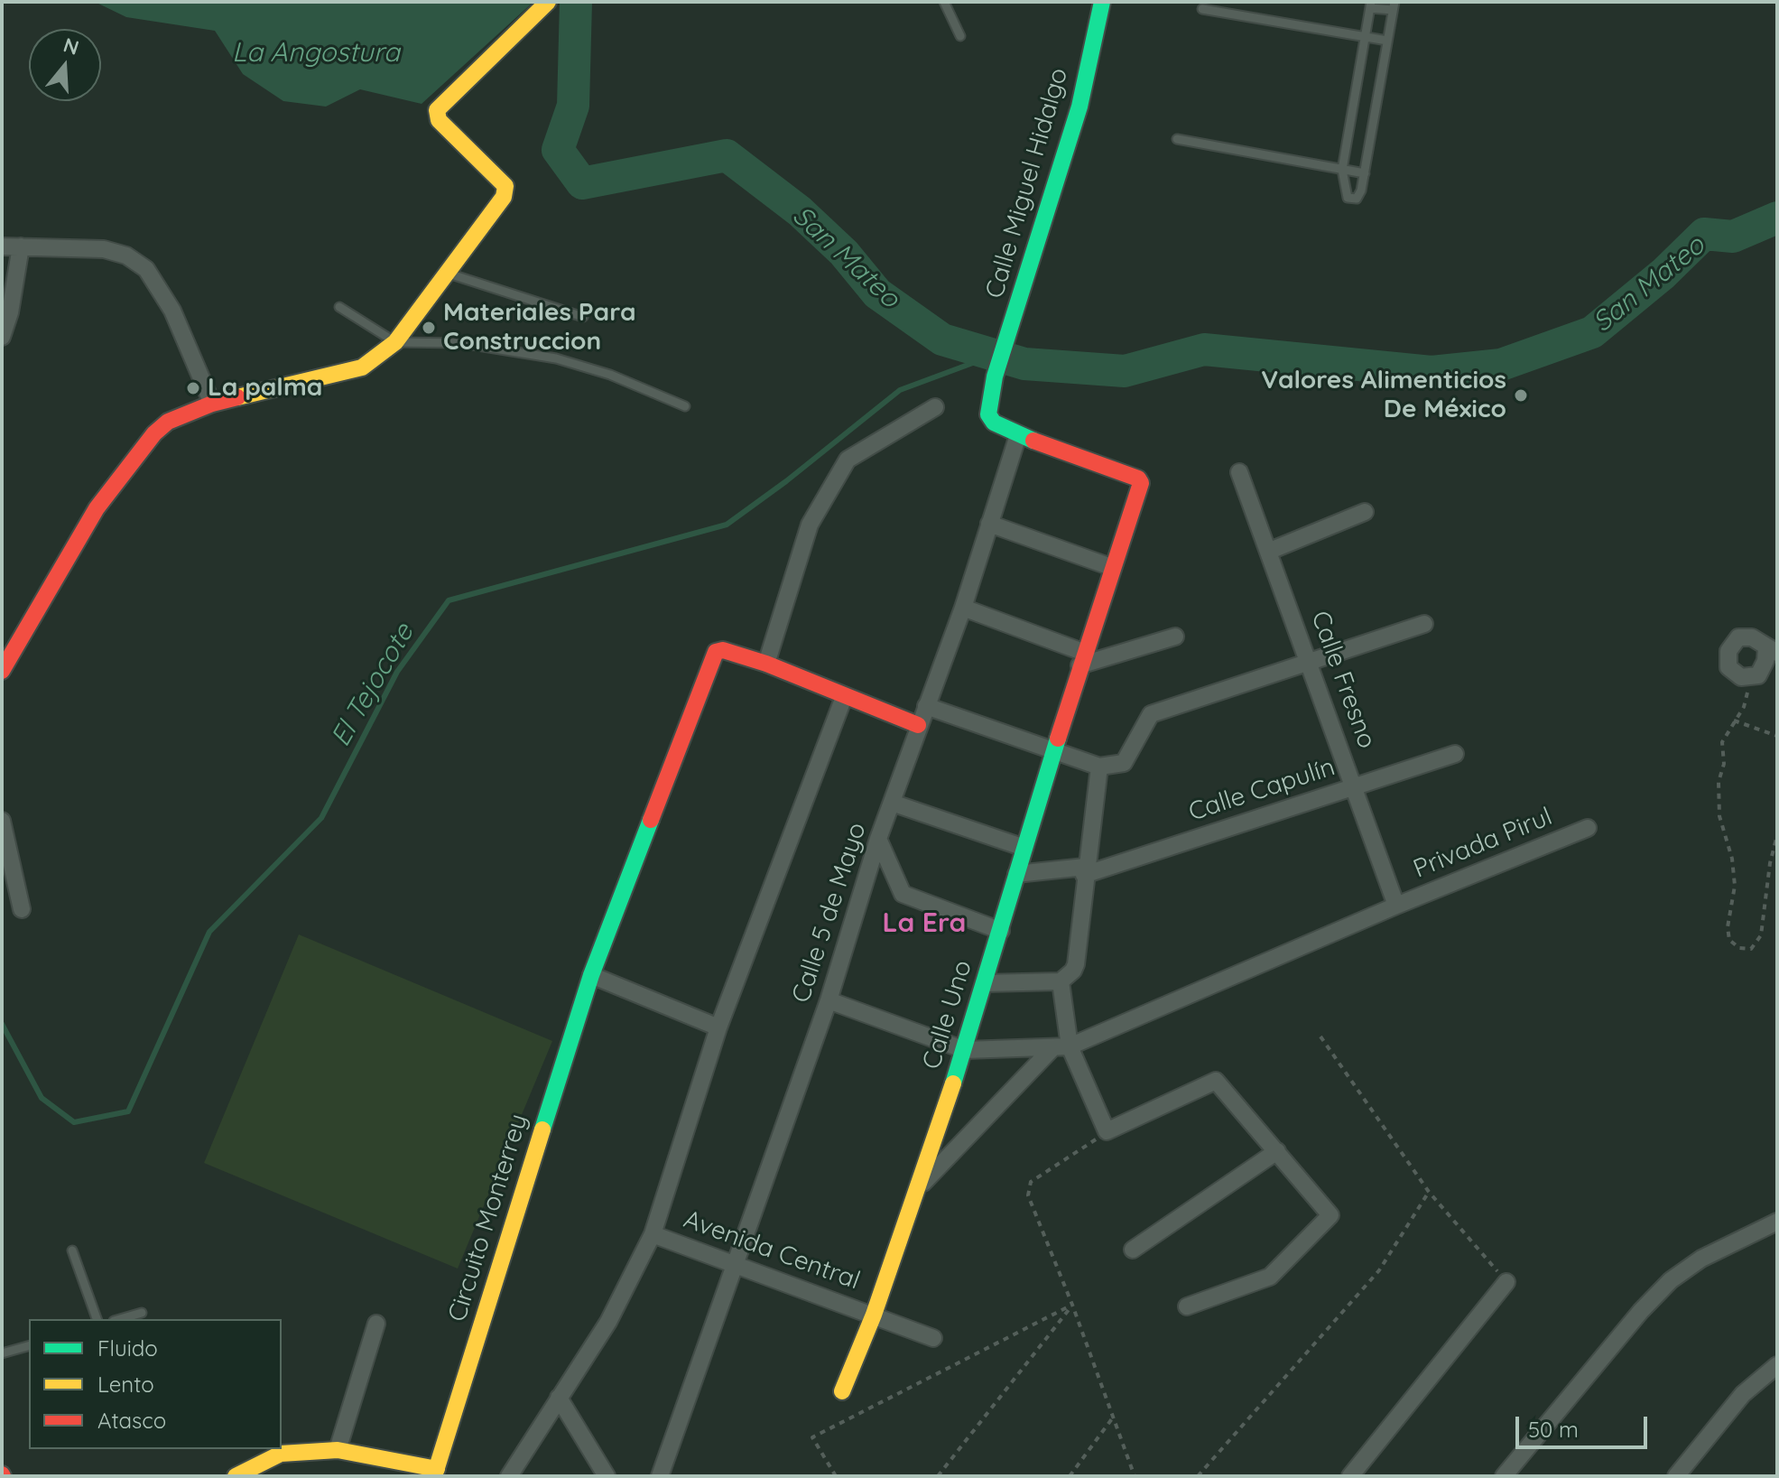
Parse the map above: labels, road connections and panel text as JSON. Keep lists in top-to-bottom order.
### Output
{
  "streets": {
    "street": [
      "Calle Miguel Hidalgo",
      "Calle Fresno",
      "Calle Capulín",
      "Privada Pirul",
      "Calle 5 de Mayo",
      "Calle Uno",
      "Circuito Monterrey",
      "Avenida Central"
    ]
  },
  "crossings": [
    ["Calle Miguel Hidalgo", "Calle 5 de Mayo"],
    ["Calle Miguel Hidalgo", "Calle Uno"],
    ["Calle Fresno", "Calle Capulín"],
    ["Calle Fresno", "Privada Pirul"],
    ["Calle Capulín", "Calle Uno"],
    ["Calle 5 de Mayo", "Calle Uno"],
    ["Calle 5 de Mayo", "Circuito Monterrey"],
    ["Calle 5 de Mayo", "Avenida Central"],
    ["Calle Uno", "Avenida Central"]
  ],
  "districts": ["La Era"],
  "water": ["La Angostura", "San Mateo", "El Tejocote"],
  "places": ["Materiales Para Construccion", "La palma", "Valores Alimenticios De México"],
  "legend": ["Fluido", "Lento", "Atasco"],
  "scale_bar": "50 m",
  "north": "top"
}
